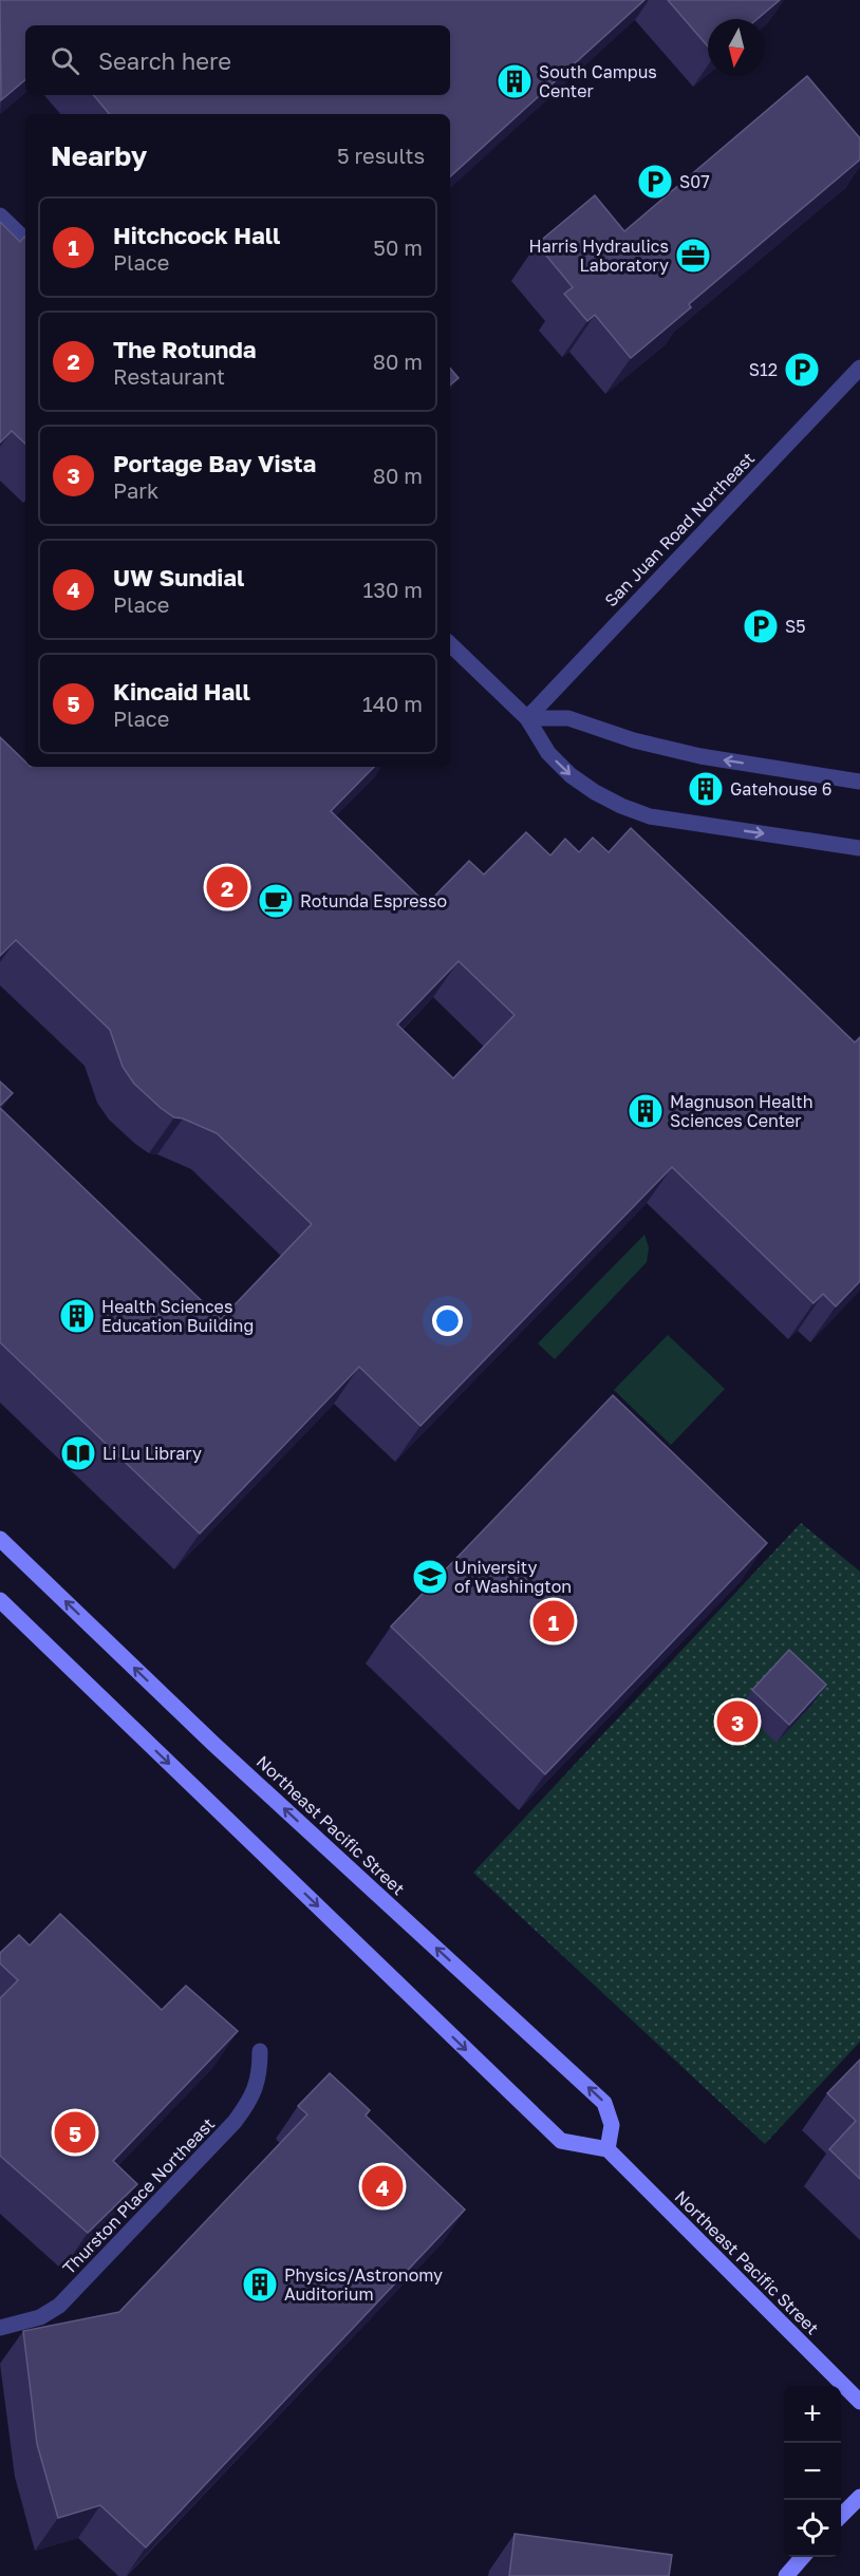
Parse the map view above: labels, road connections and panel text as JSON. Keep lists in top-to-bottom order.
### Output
{
  "streets": {
    "main road": ["Northeast Pacific Street"],
    "street": ["San Juan Road Northeast", "Thurston Place Northeast"]
  },
  "places": {
    "building": [
      "South Campus Center",
      "Gatehouse 6",
      "Magnuson Health Sciences Center",
      "Health Sciences Education Building",
      "Physics/Astronomy Auditorium"
    ],
    "parking": ["S07", "S12", "S5"],
    "office": ["Harris Hydraulics Laboratory"],
    "cafe": ["Rotunda Espresso"],
    "library": ["Li Lu Library"],
    "school or university": ["University of Washington"]
  },
  "north": "bottom",
  "page": {
    "search": "Search here",
    "heading": ["Nearby", "5 results"],
    "list": [
      {
        "mark": "1",
        "name": "Hitchcock Hall",
        "note": "Place",
        "value": "50 m"
      },
      {
        "mark": "2",
        "name": "The Rotunda",
        "note": "Restaurant",
        "value": "80 m"
      },
      {
        "mark": "3",
        "name": "Portage Bay Vista",
        "note": "Park",
        "value": "80 m"
      },
      {
        "mark": "4",
        "name": "UW Sundial",
        "note": "Place",
        "value": "130 m"
      },
      {
        "mark": "5",
        "name": "Kincaid Hall",
        "note": "Place",
        "value": "140 m"
      }
    ],
    "pins": [
      "2",
      "1",
      "3",
      "5",
      "4"
    ],
    "map_buttons": ["+", "−"]
  }
}
